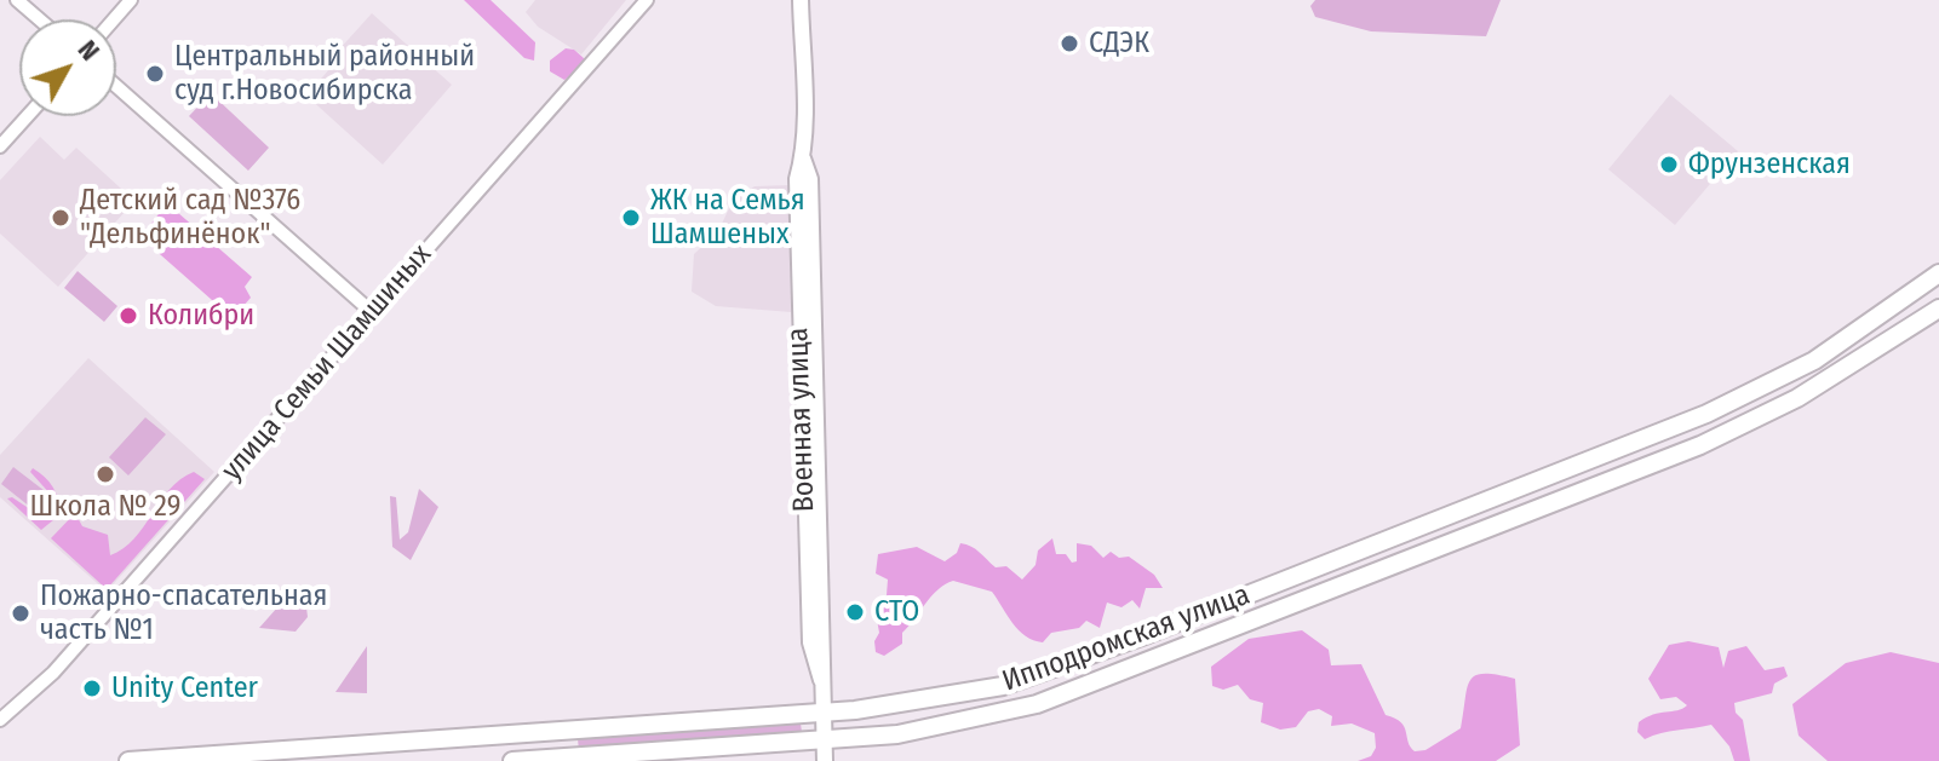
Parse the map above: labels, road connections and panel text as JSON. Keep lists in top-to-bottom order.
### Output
{
  "streets": {
    "highway": ["Ипподромская улица"],
    "main road": ["Военная улица"],
    "street": ["улица Семьи Шамшиных"]
  },
  "crossings": [
    ["Военная улица", "Ипподромская улица"]
  ],
  "places": [
    "СДЭК",
    "Центральный районный суд г.Новосибирска",
    "Фрунзенская",
    "Детский сад №376 \"Дельфинёнок\"",
    "ЖК на Семья Шамшеных",
    "Колибри",
    "Школа № 29",
    "СТО",
    "Пожарно-спасательная часть №1",
    "Unity Center"
  ],
  "north": "top right"
}
